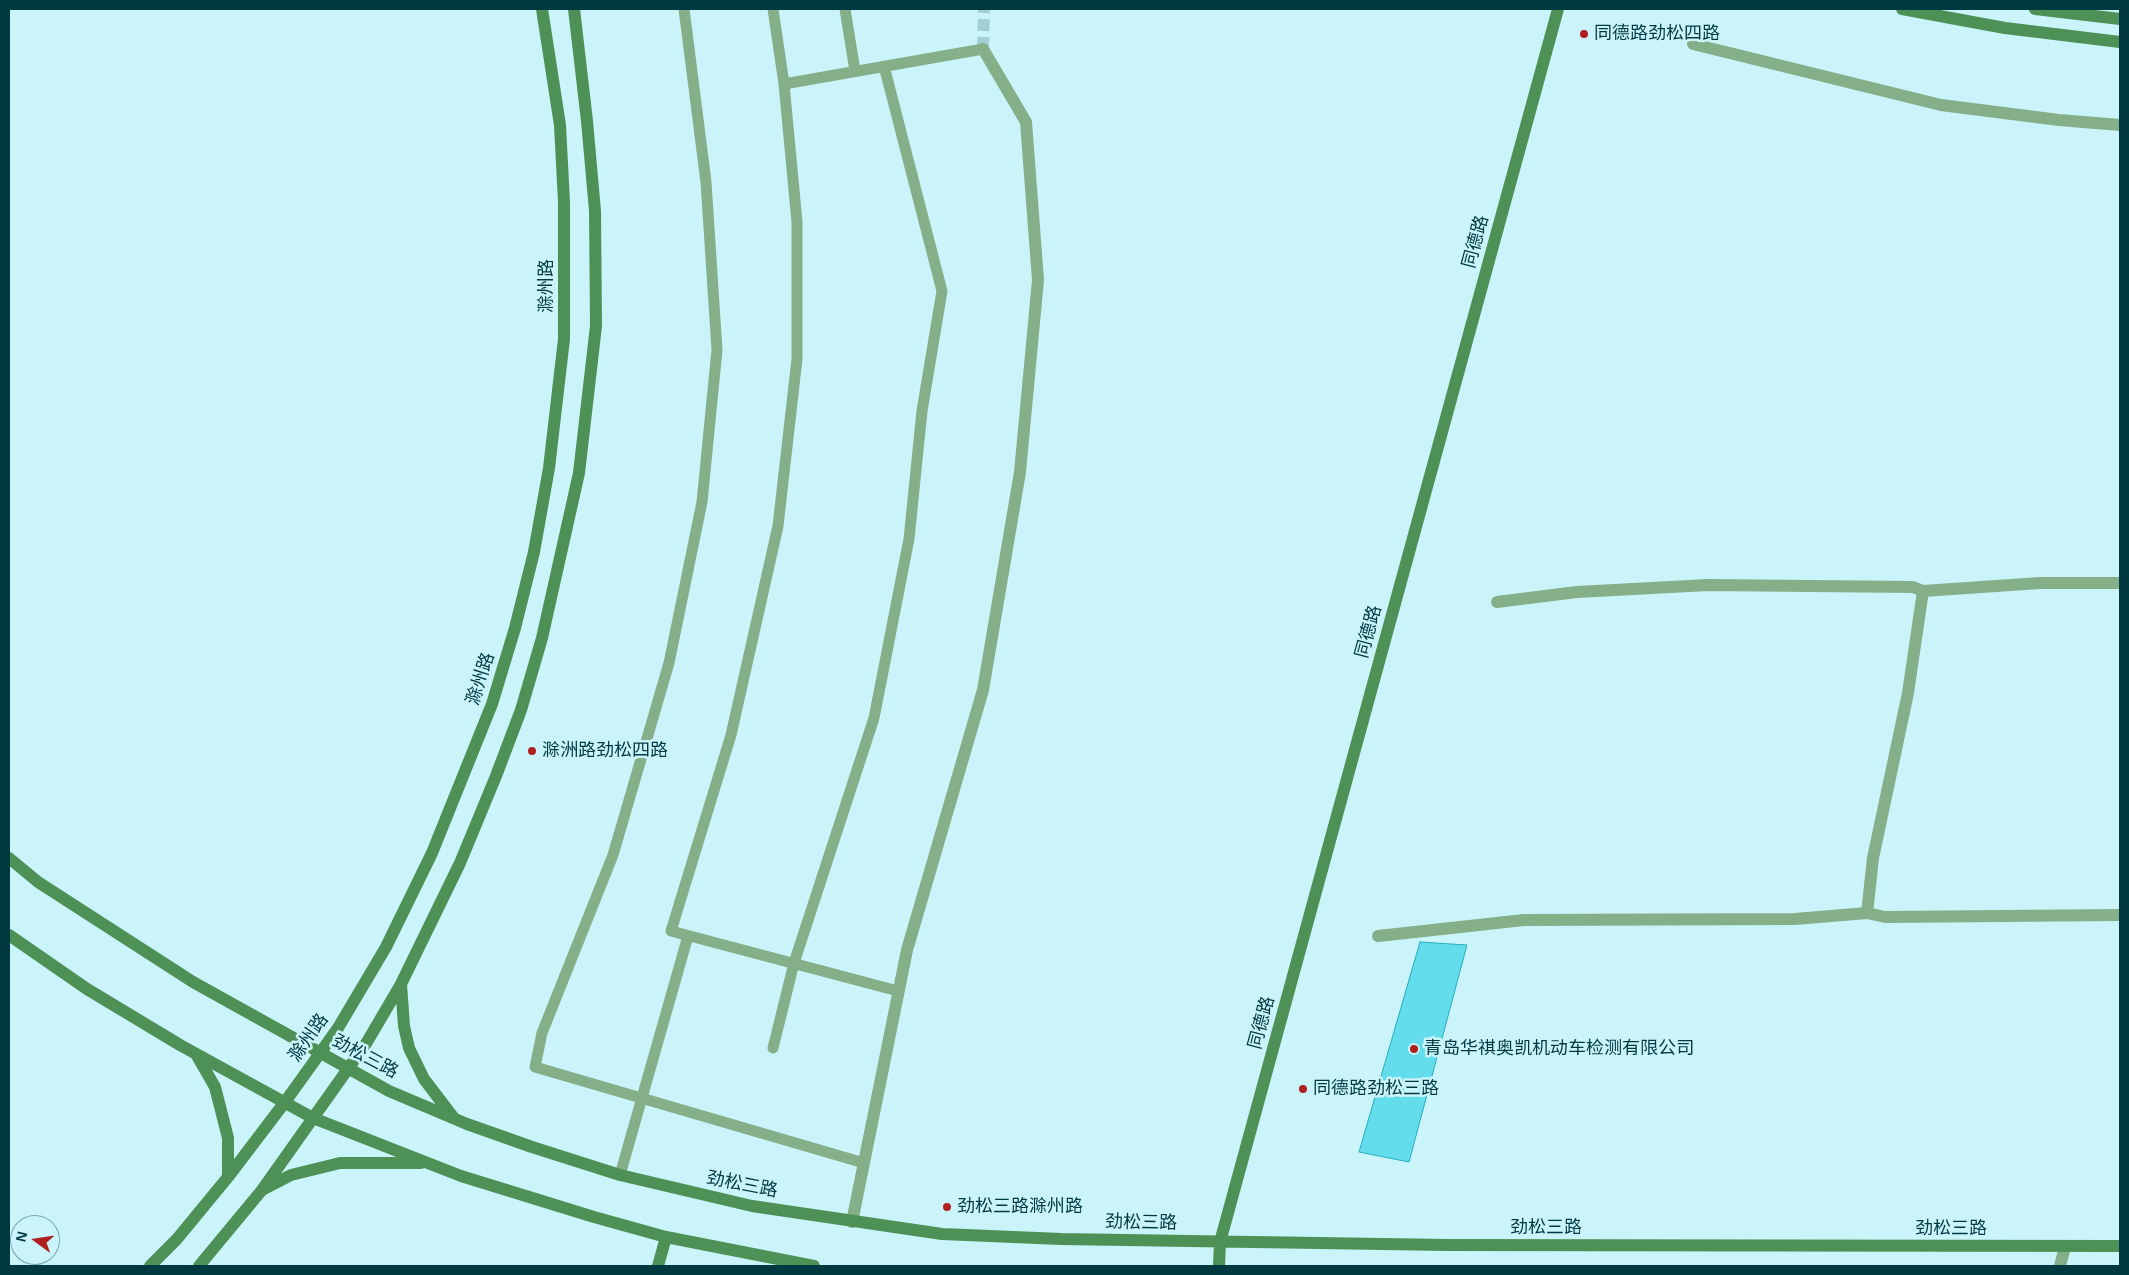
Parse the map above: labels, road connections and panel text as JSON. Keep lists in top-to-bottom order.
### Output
{
  "streets": {
    "main road": ["同德路", "滁州路", "劲松三路"]
  },
  "crossings": [
    ["同德路", "劲松三路"],
    ["滁州路", "劲松三路"]
  ],
  "places": [
    "同德路劲松四路",
    "滁洲路劲松四路",
    "青岛华祺奥凯机动车检测有限公司",
    "同德路劲松三路",
    "劲松三路滁州路"
  ],
  "north": "left"
}
